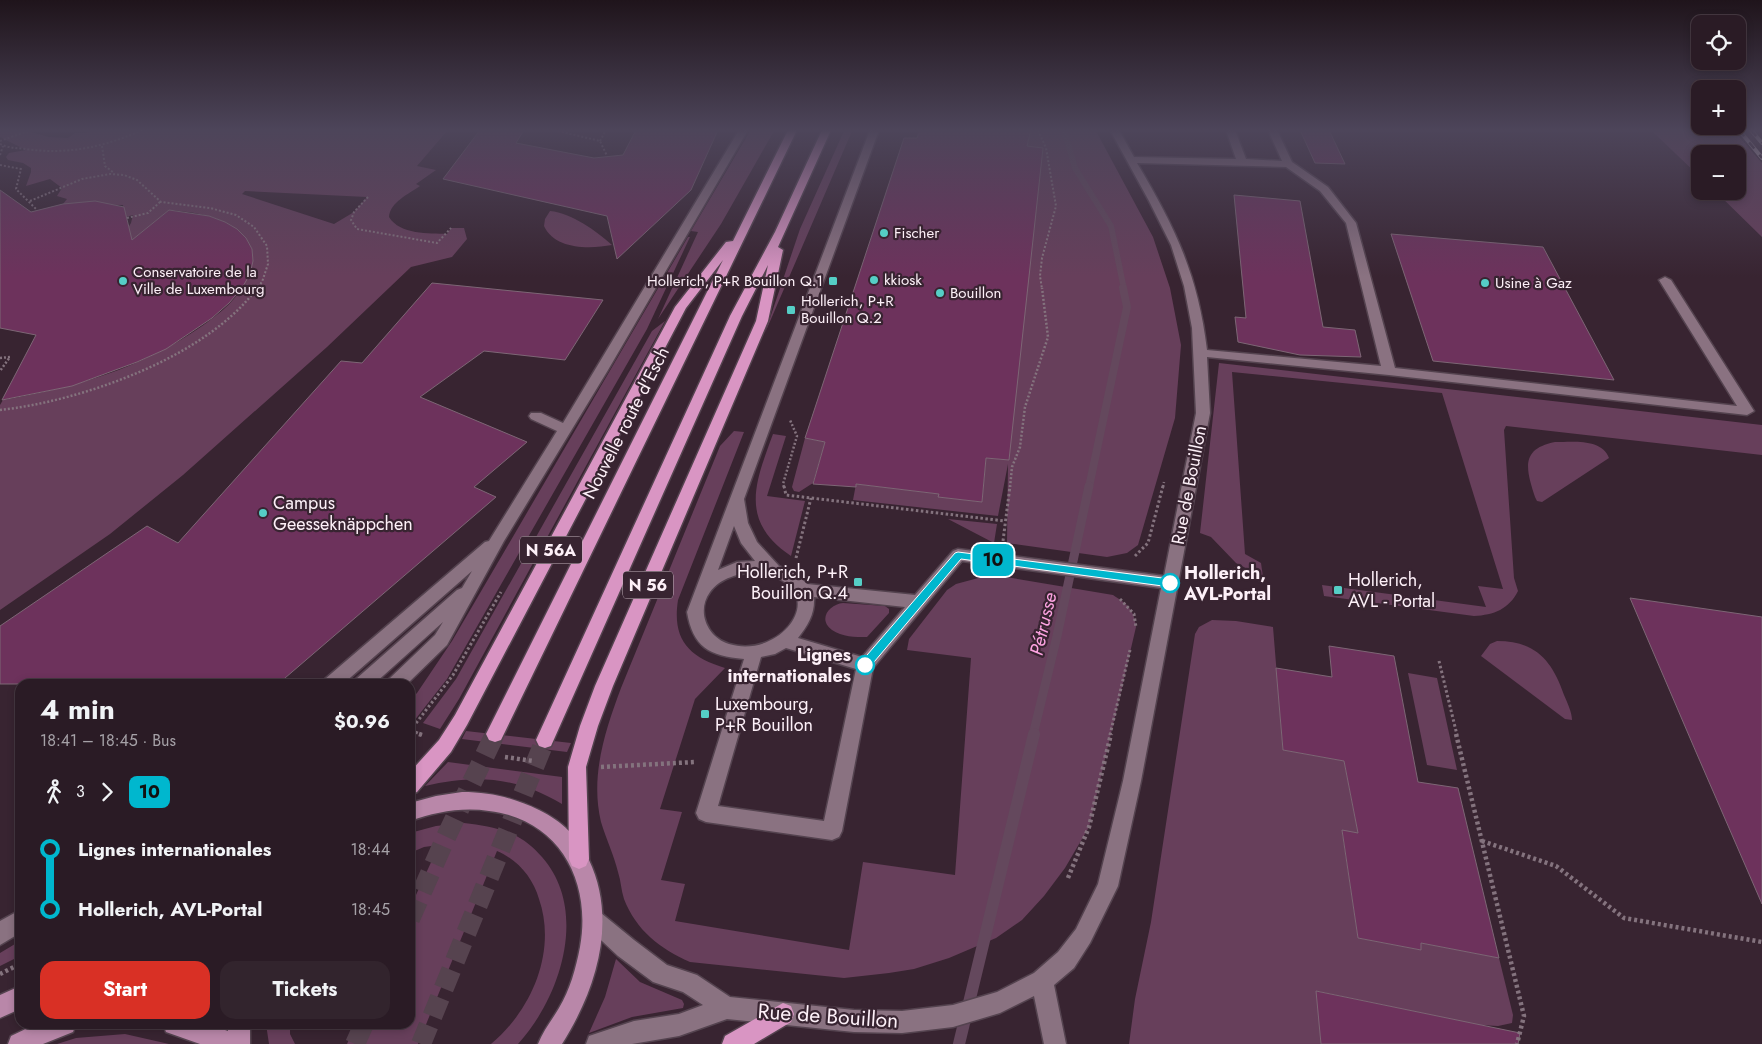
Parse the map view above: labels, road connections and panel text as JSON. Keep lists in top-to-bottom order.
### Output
{
  "streets": {
    "highway": ["Nouvelle route d'Esch", "N 56A", "N 56"],
    "street": ["Rue de Bouillon"]
  },
  "crossings": [
    ["Nouvelle route d'Esch", "N 56A"]
  ],
  "water": ["Pétrusse"],
  "places": {
    "other": [
      "Fischer",
      "kkiosk",
      "Conservatoire de la Ville de Luxembourg",
      "Usine à Gaz",
      "Bouillon",
      "Campus Geesseknäppchen",
      "Hollerich, AVL-Portal",
      "Lignes internationales"
    ],
    "transit": [
      "Hollerich, P+R Bouillon Q.1",
      "Hollerich, P+R Bouillon Q.2",
      "Hollerich, P+R Bouillon Q.4",
      "Hollerich, AVL - Portal",
      "Luxembourg, P+R Bouillon"
    ]
  },
  "lines": ["bus line 10"],
  "page": {
    "on_map": "10",
    "map_buttons": ["+", "−"],
    "heading": ["4 min", "18:41 – 18:45 · Bus", "$0.96"],
    "legs": ["3", "10"],
    "list": [
      {
        "name": "Lignes internationales",
        "value": "18:44"
      },
      {
        "name": "Hollerich, AVL-Portal",
        "value": "18:45"
      }
    ],
    "buttons": ["Start", "Tickets"]
  }
}
